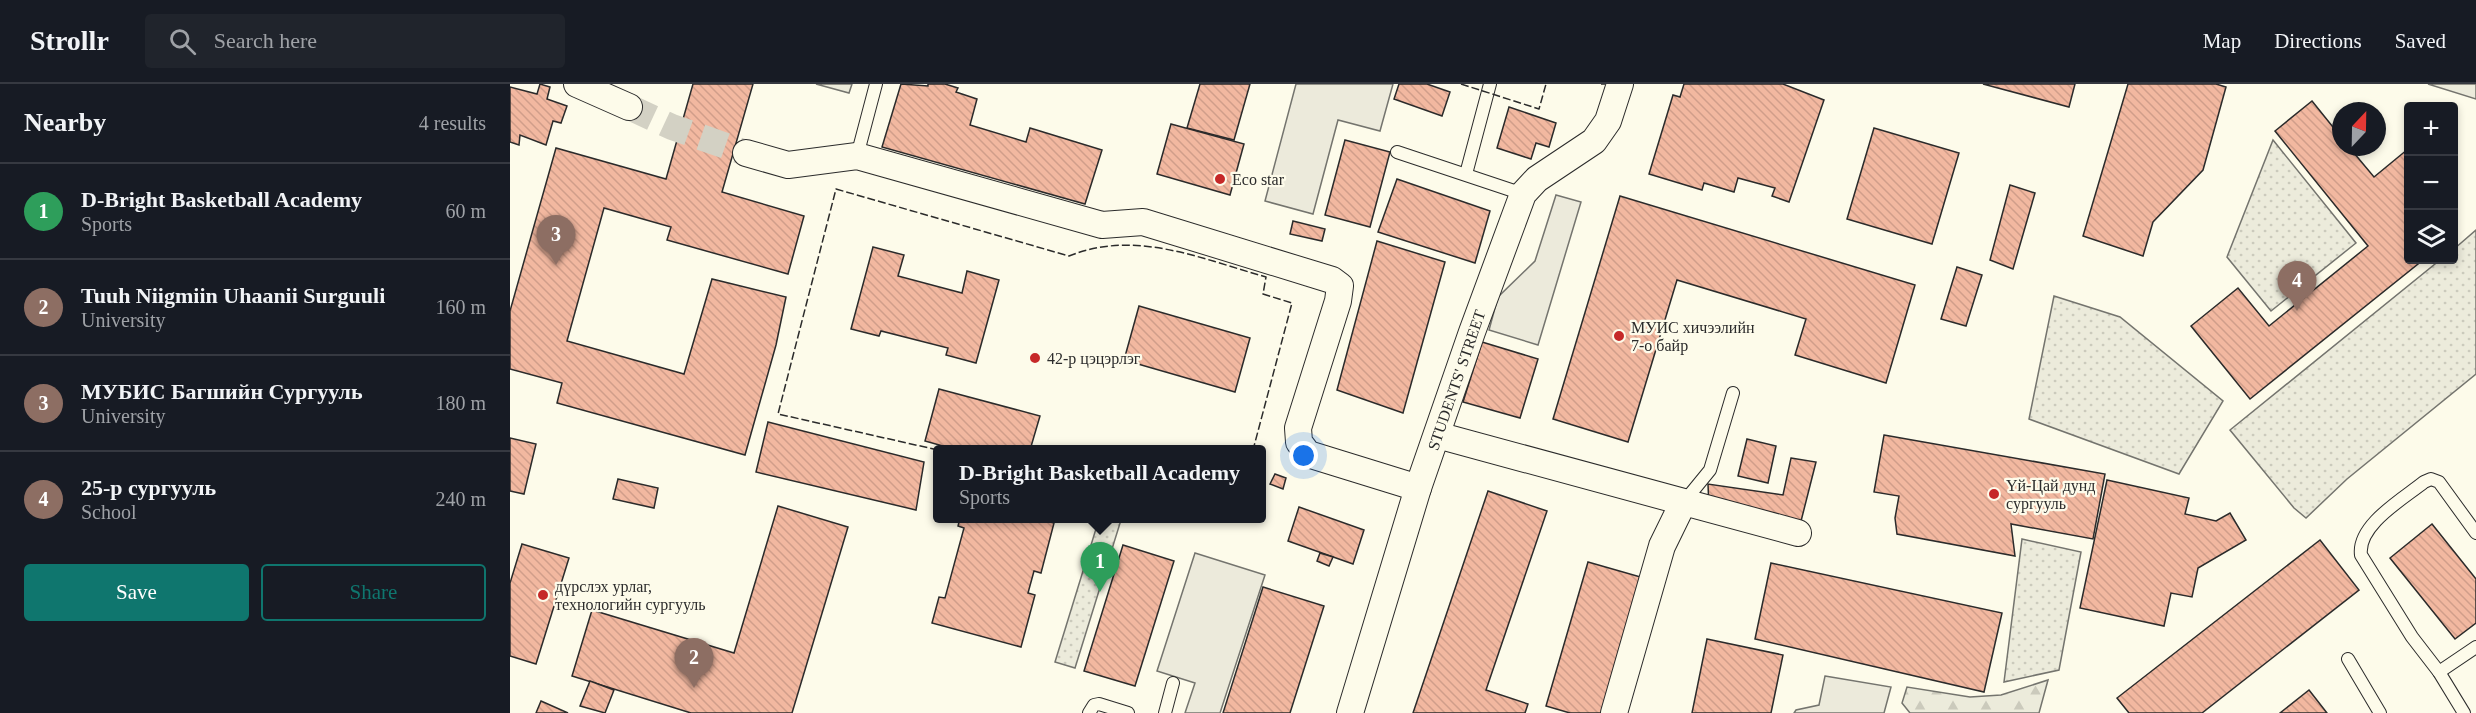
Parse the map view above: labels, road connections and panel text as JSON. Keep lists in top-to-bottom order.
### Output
{
  "streets": {
    "street": ["STUDENTS' STREET"]
  },
  "places": [
    "Eco star",
    "МУИС хичээлийн 7-о байр",
    "42-р цэцэрлэг",
    "Үй-Цай дунд сургууль",
    "дүрслэх урлаг, технологийн сургууль"
  ],
  "north": "top",
  "page": {
    "header": "Strollr",
    "search": "Search here",
    "nav": ["Map", "Directions", "Saved"],
    "heading": ["Nearby", "4 results"],
    "map_buttons": ["+", "−"],
    "list": [
      {
        "mark": "1",
        "name": "D-Bright Basketball Academy",
        "note": "Sports",
        "value": "60 m"
      },
      {
        "mark": "2",
        "name": "Tuuh Niigmiin Uhaanii Surguuli",
        "note": "University",
        "value": "160 m"
      },
      {
        "mark": "3",
        "name": "МУБИС Багшийн Сургууль",
        "note": "University",
        "value": "180 m"
      },
      {
        "mark": "4",
        "name": "25-р сургууль",
        "note": "School",
        "value": "240 m"
      }
    ],
    "pins": [
      "3",
      "4",
      "1",
      "2"
    ],
    "popup": ["D-Bright Basketball Academy", "Sports"],
    "buttons": ["Save", "Share"]
  }
}
